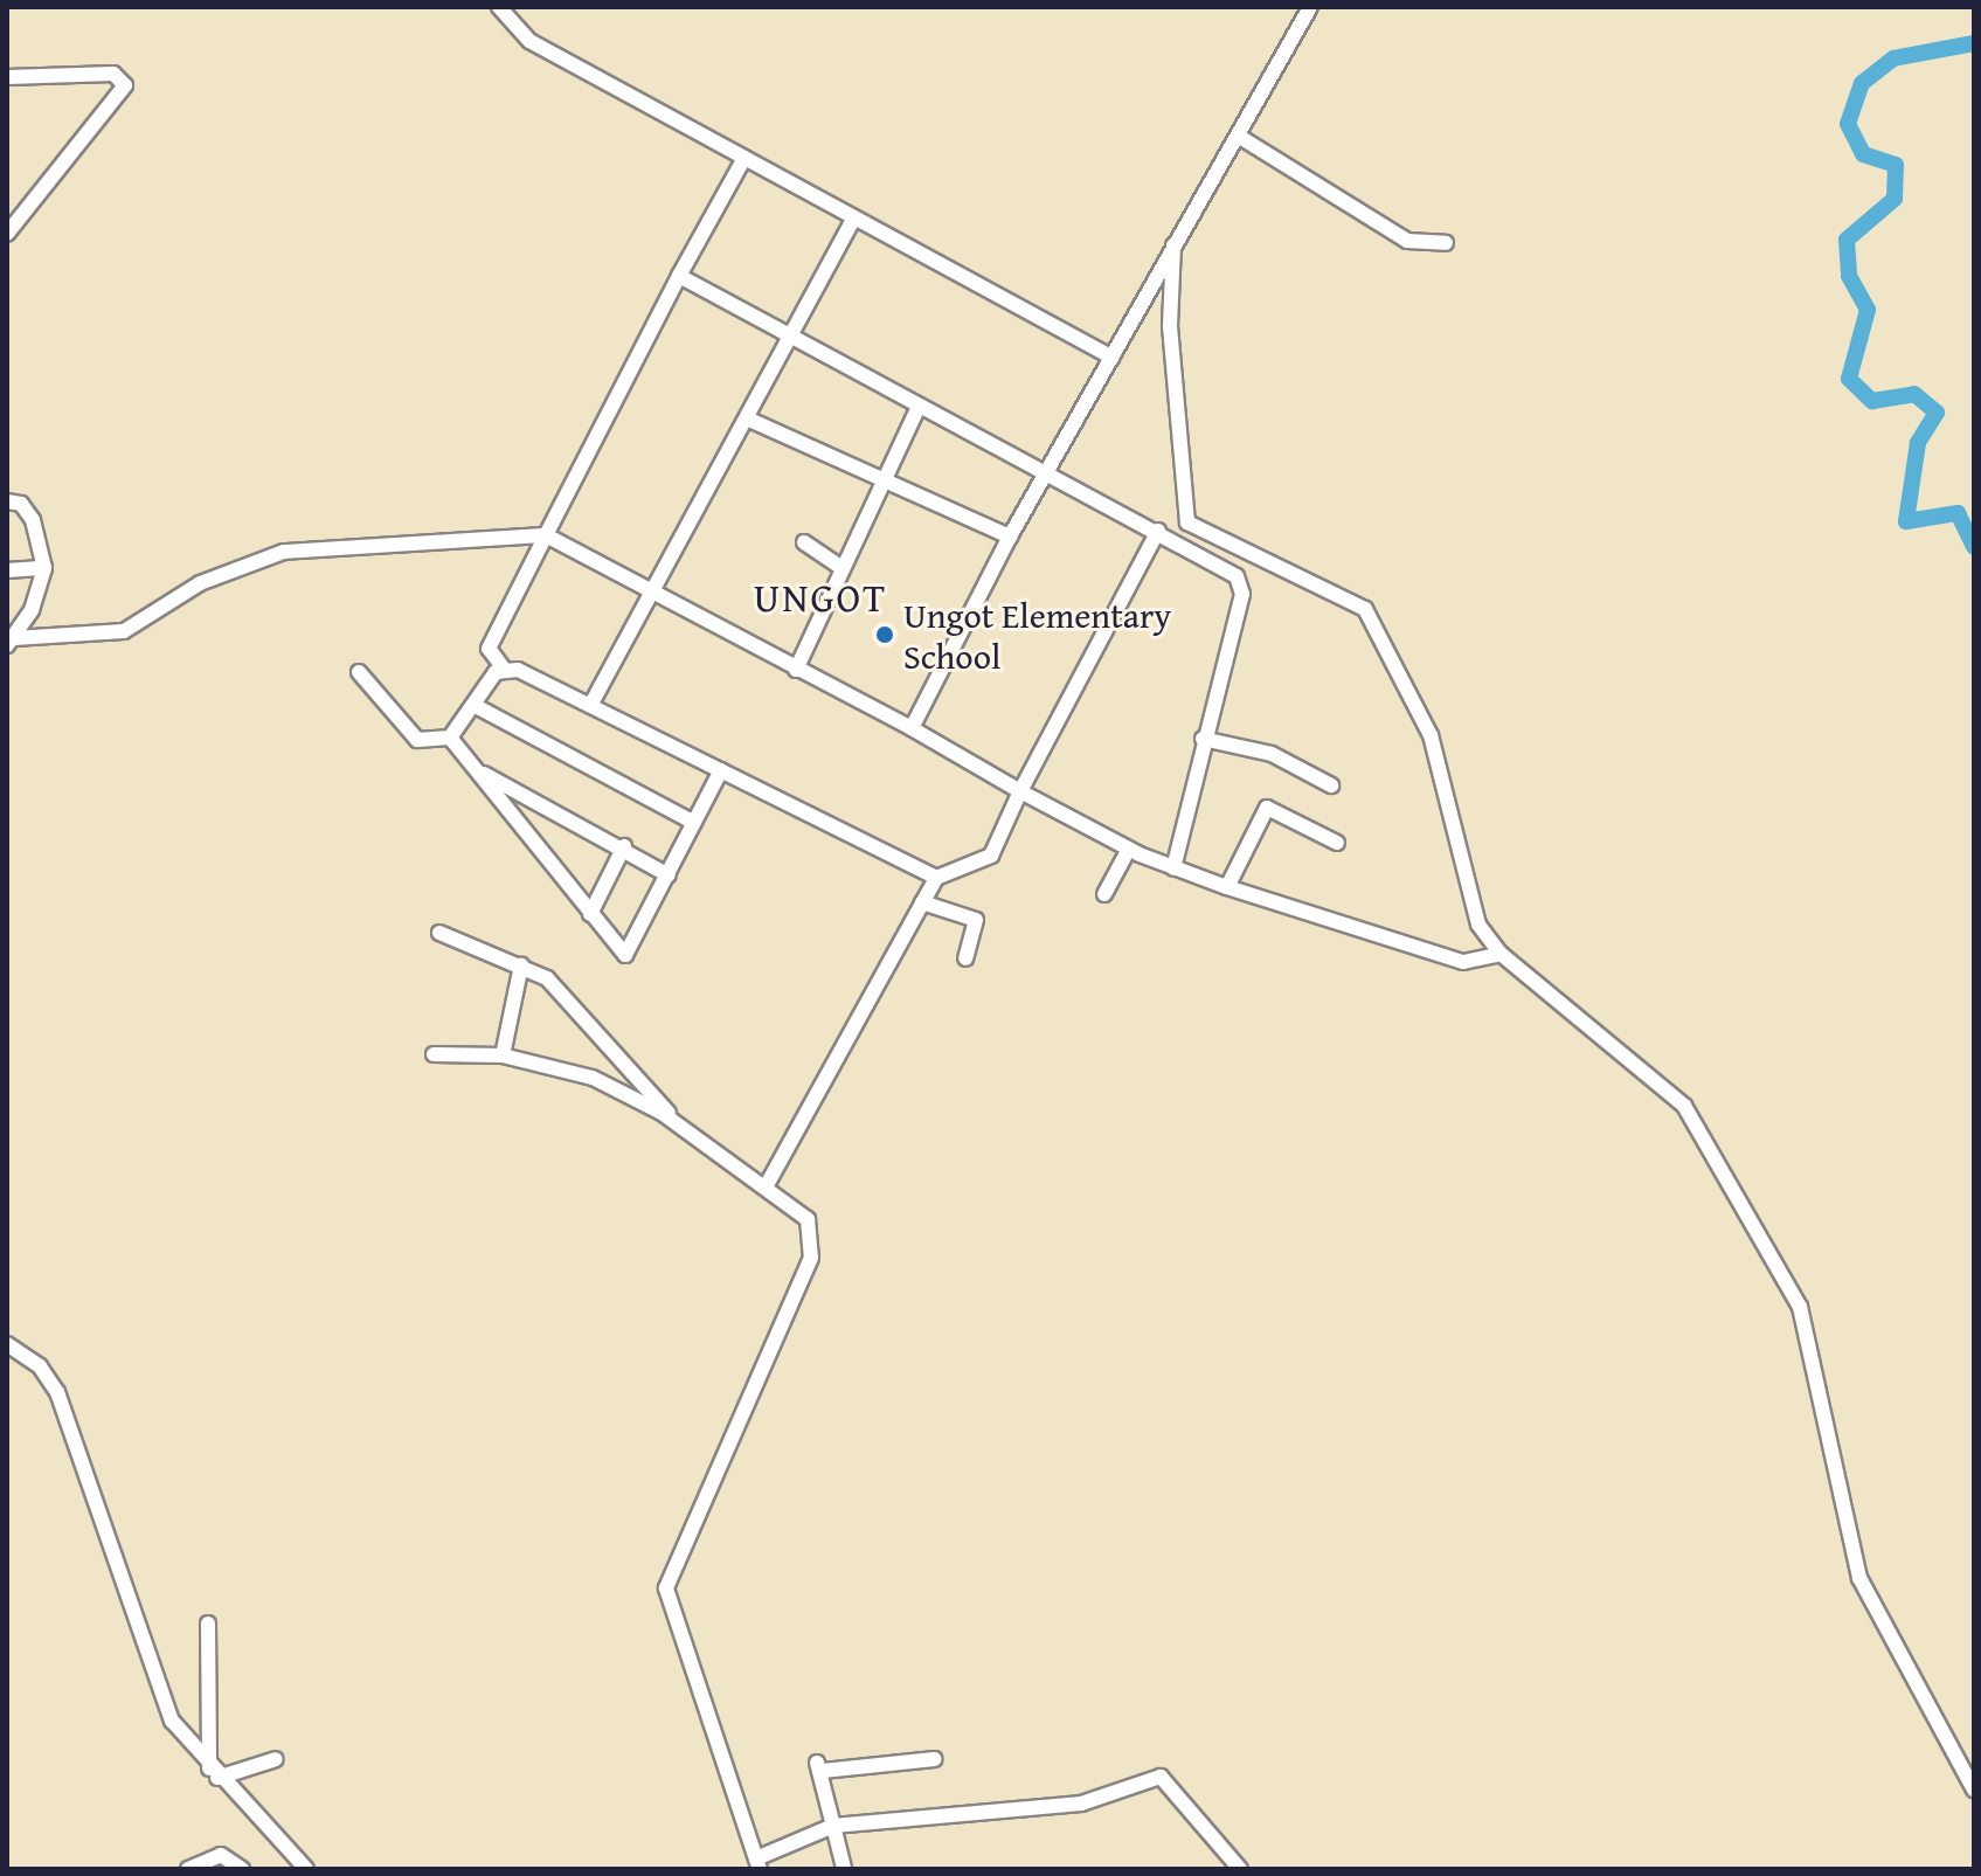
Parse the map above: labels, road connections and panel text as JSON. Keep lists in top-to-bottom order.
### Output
{
  "districts": ["UNGOT"],
  "places": ["Ungot Elementary School"]
}
